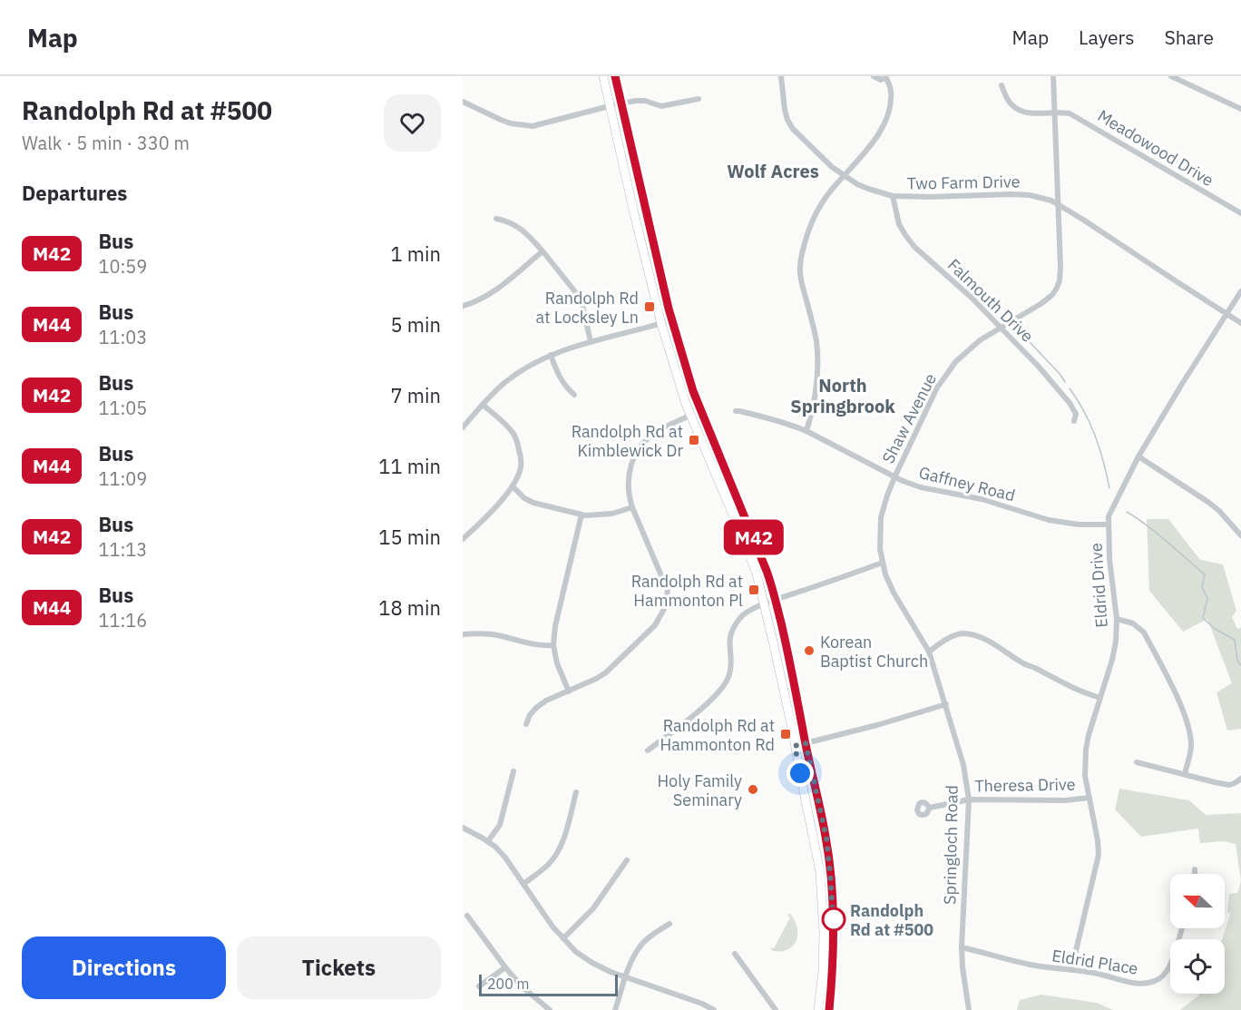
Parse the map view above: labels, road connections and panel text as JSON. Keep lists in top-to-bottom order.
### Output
{
  "streets": {
    "street": [
      "Meadowood Drive",
      "Two Farm Drive",
      "Falmouth Drive",
      "Shaw Avenue",
      "Gaffney Road",
      "Eldrid Drive",
      "Theresa Drive",
      "Springloch Road",
      "Eldrid Place"
    ]
  },
  "crossings": [
    ["Meadowood Drive", "Shaw Avenue"],
    ["Two Farm Drive", "Falmouth Drive"],
    ["Two Farm Drive", "Shaw Avenue"],
    ["Two Farm Drive", "Eldrid Drive"],
    ["Falmouth Drive", "Shaw Avenue"],
    ["Shaw Avenue", "Gaffney Road"],
    ["Shaw Avenue", "Springloch Road"],
    ["Gaffney Road", "Eldrid Drive"],
    ["Eldrid Drive", "Theresa Drive"],
    ["Eldrid Drive", "Eldrid Place"],
    ["Theresa Drive", "Springloch Road"],
    ["Springloch Road", "Eldrid Place"]
  ],
  "districts": ["Wolf Acres", "North Springbrook"],
  "places": {
    "transit": [
      "Randolph Rd at Locksley Ln",
      "Randolph Rd at Kimblewick Dr",
      "Randolph Rd at Hammonton Pl",
      "Randolph Rd at Hammonton Rd"
    ],
    "other": ["Korean Baptist Church", "Holy Family Seminary", "Randolph Rd at #500"]
  },
  "lines": ["bus line M42"],
  "scale_bar": "200 m",
  "north": "left",
  "page": {
    "header": "Map",
    "nav": ["Map", "Layers", "Share"],
    "heading": [
      ["Randolph Rd at #500", "Walk · 5 min · 330 m"],
      "Departures"
    ],
    "on_map": "M42",
    "list": [
      {
        "mark": "M42",
        "name": "Bus",
        "note": "10:59",
        "value": "1 min"
      },
      {
        "mark": "M44",
        "name": "Bus",
        "note": "11:03",
        "value": "5 min"
      },
      {
        "mark": "M42",
        "name": "Bus",
        "note": "11:05",
        "value": "7 min"
      },
      {
        "mark": "M44",
        "name": "Bus",
        "note": "11:09",
        "value": "11 min"
      },
      {
        "mark": "M42",
        "name": "Bus",
        "note": "11:13",
        "value": "15 min"
      },
      {
        "mark": "M44",
        "name": "Bus",
        "note": "11:16",
        "value": "18 min"
      }
    ],
    "buttons": ["Directions", "Tickets"],
    "scale": "200 m"
  }
}
